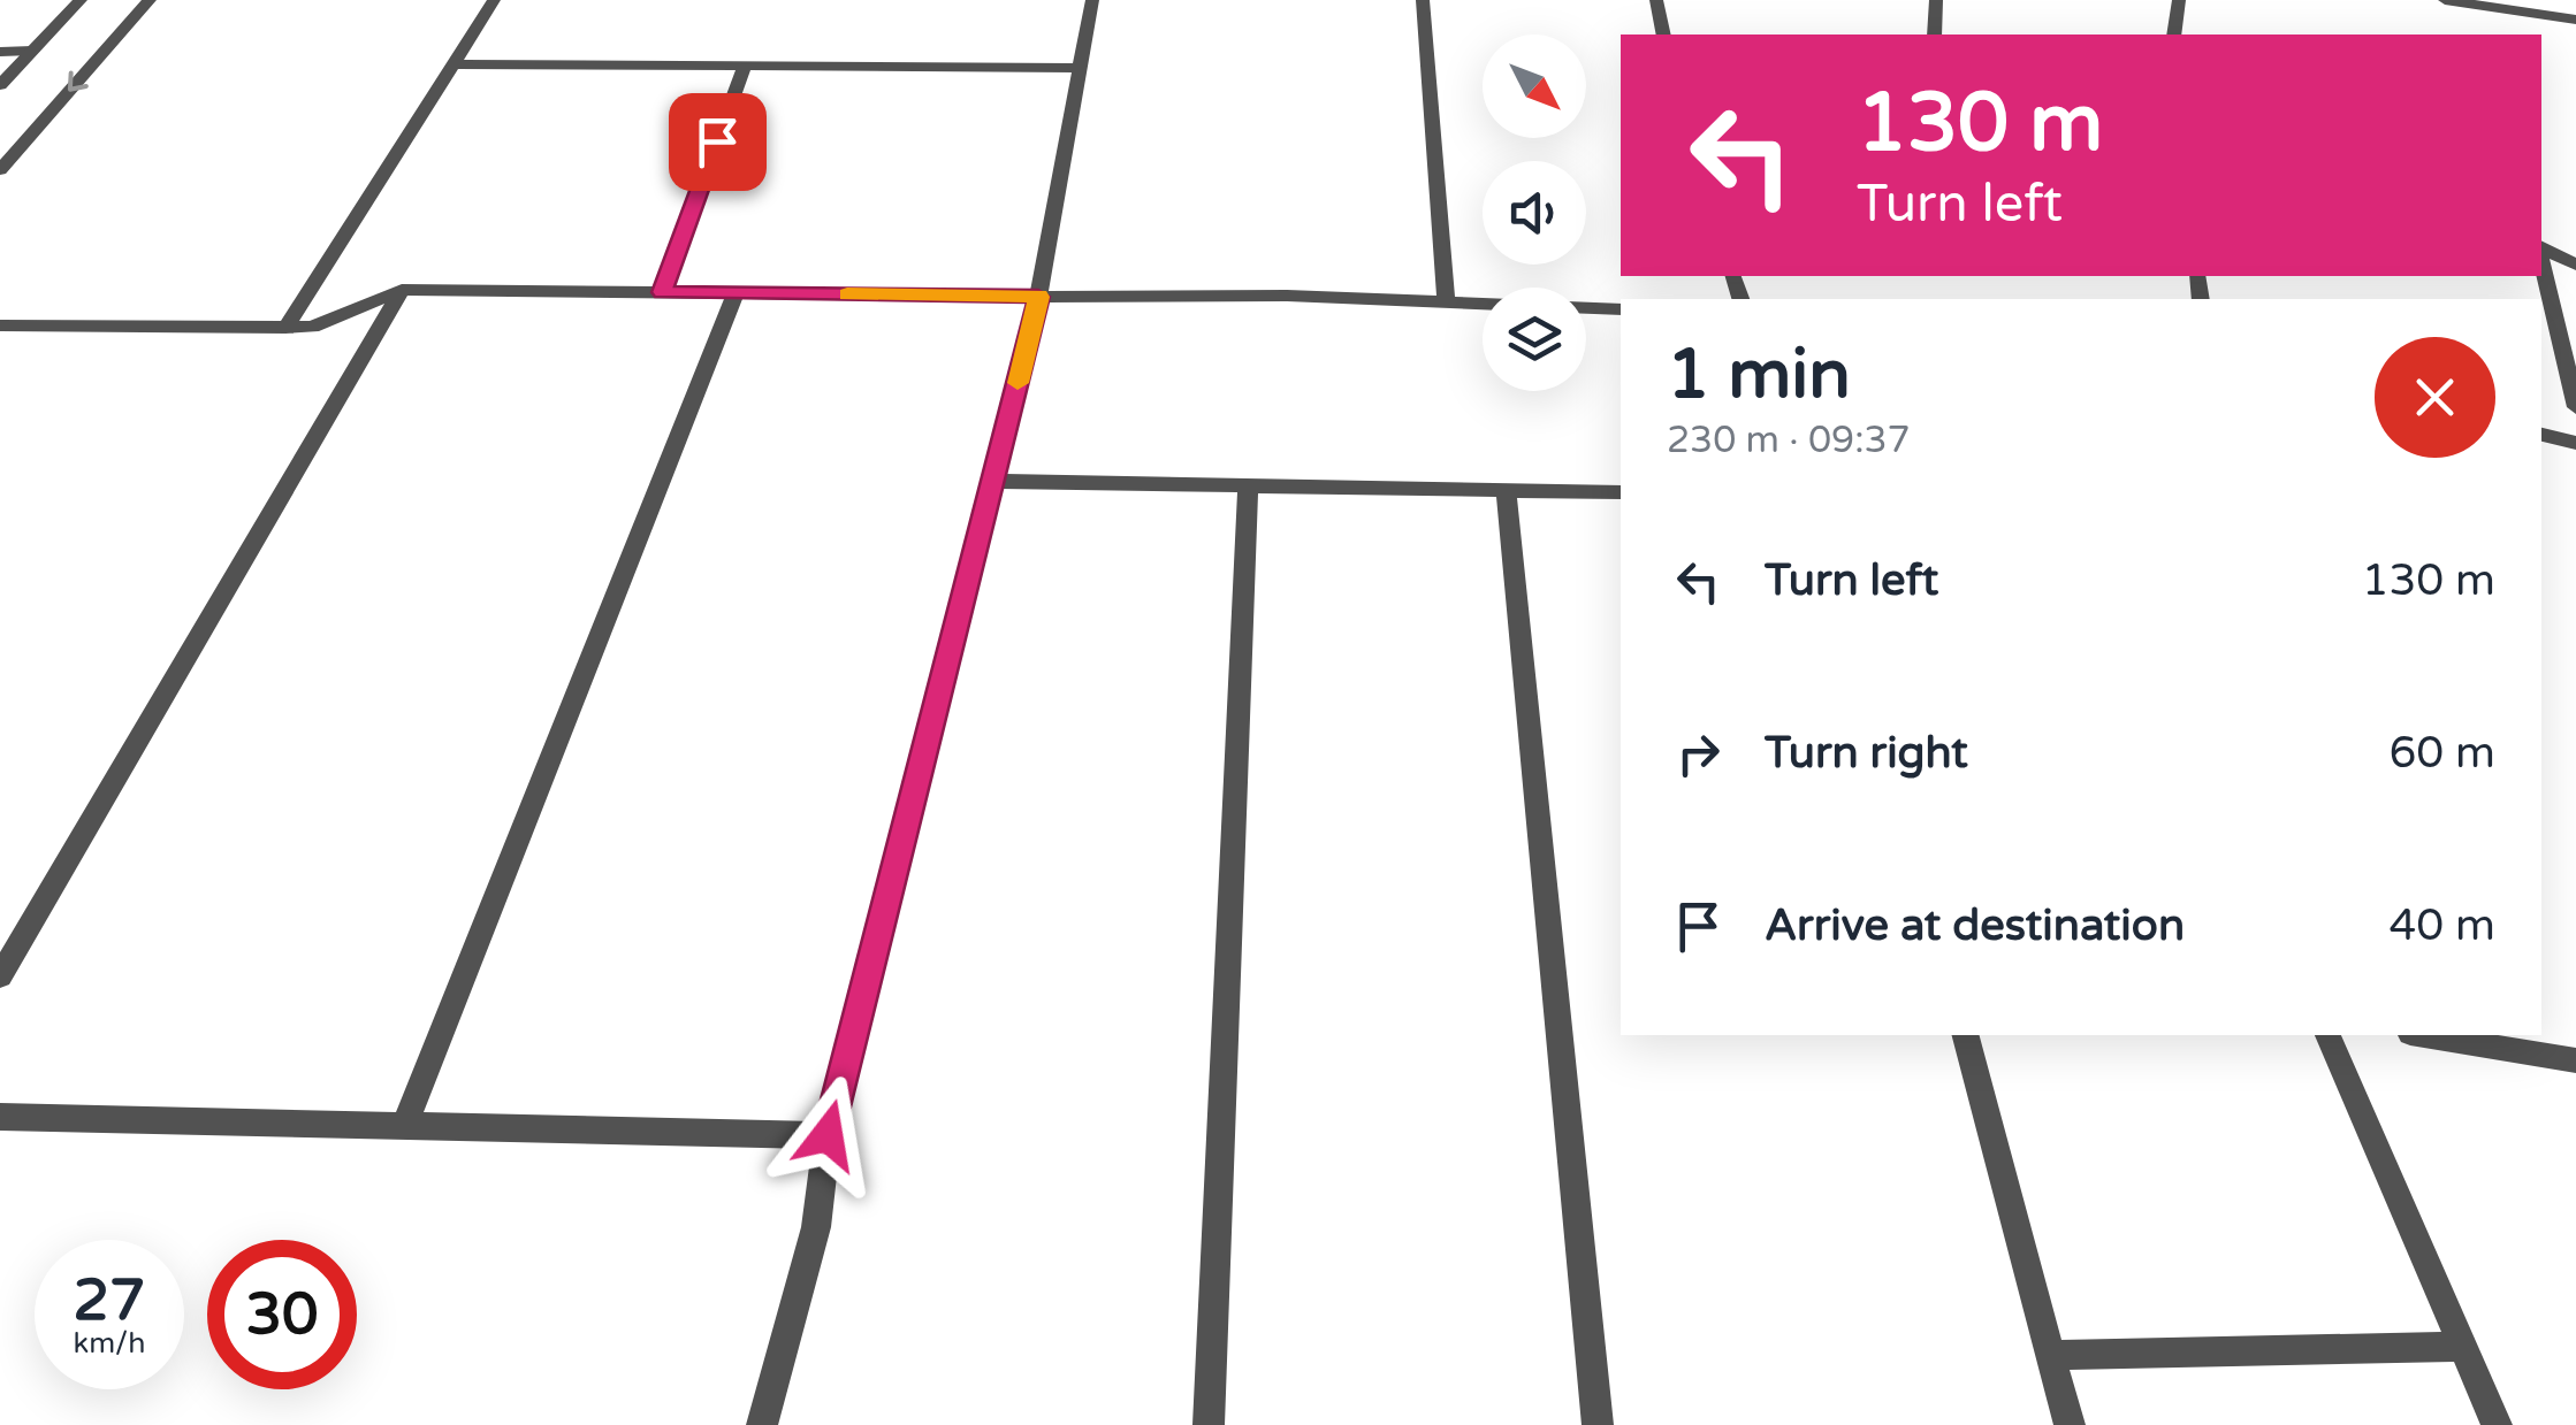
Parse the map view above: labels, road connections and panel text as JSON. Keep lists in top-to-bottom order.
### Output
{
  "north": "bottom right",
  "page": {
    "turn": ["130 m", "Turn left"],
    "heading": ["1 min", "230 m · 09:37"],
    "list": [
      {
        "name": "Turn left",
        "value": "130 m"
      },
      {
        "name": "Turn right",
        "value": "60 m"
      },
      {
        "name": "Arrive at destination",
        "value": "40 m"
      }
    ],
    "speed": "27 km/h",
    "limit": "30"
  }
}
